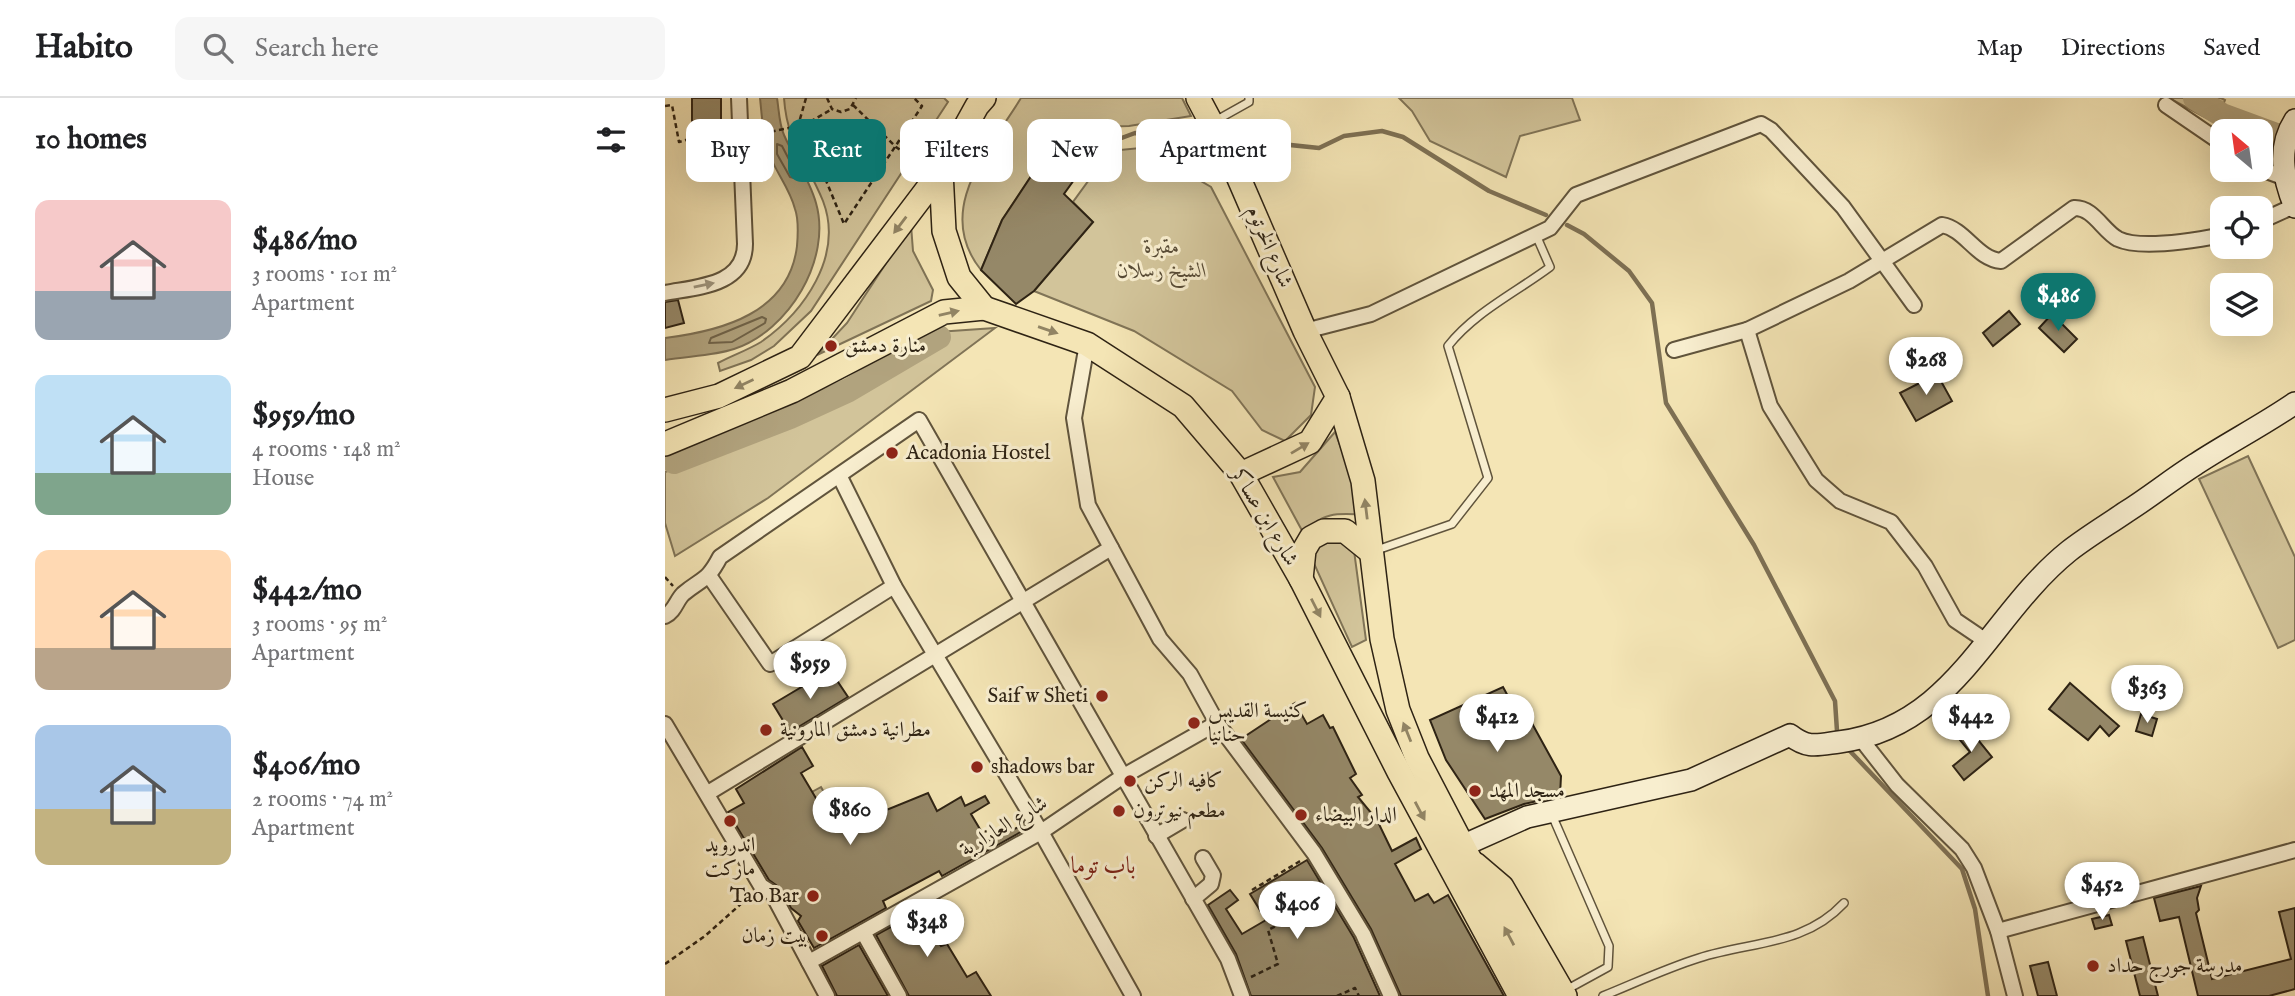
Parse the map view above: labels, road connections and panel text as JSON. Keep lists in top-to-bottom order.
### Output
{
  "streets": {
    "main road": ["شارع الخرتوم", "شارع ابن عساكر"],
    "street": ["شارع العازارية"]
  },
  "districts": ["باب توما"],
  "parks": ["مقبرة الشيخ رسلان"],
  "places": [
    "منارة دمشق",
    "Acadonia Hostel",
    "Saif w Sheti",
    "كنيسة القديس حنانيا",
    "مطرانية دمشق المارونية",
    "shadows bar",
    "كافيه الركن",
    "مسجد المهد",
    "مطعم نيوترون",
    "الدار البيضاء",
    "اندرويد ماركت",
    "Tao Bar",
    "بيت زمان",
    "مدرسة جورج حداد"
  ],
  "north": "top left",
  "page": {
    "header": "Habito",
    "search": "Search here",
    "nav": ["Map", "Directions", "Saved"],
    "heading": "10 homes",
    "chip": [
      "Buy",
      "Rent",
      "Filters",
      "New",
      "Apartment"
    ],
    "list": [
      {
        "name": "$486/mo",
        "note": "3 rooms · 101 m² · Apartment"
      },
      {
        "name": "$959/mo",
        "note": "4 rooms · 148 m² · House"
      },
      {
        "name": "$442/mo",
        "note": "3 rooms · 95 m² · Apartment"
      },
      {
        "name": "$406/mo",
        "note": "2 rooms · 74 m² · Apartment"
      }
    ],
    "price": [
      "$486",
      "$268",
      "$959",
      "$363",
      "$412",
      "$442",
      "$860",
      "$452",
      "$406",
      "$348"
    ]
  }
}
